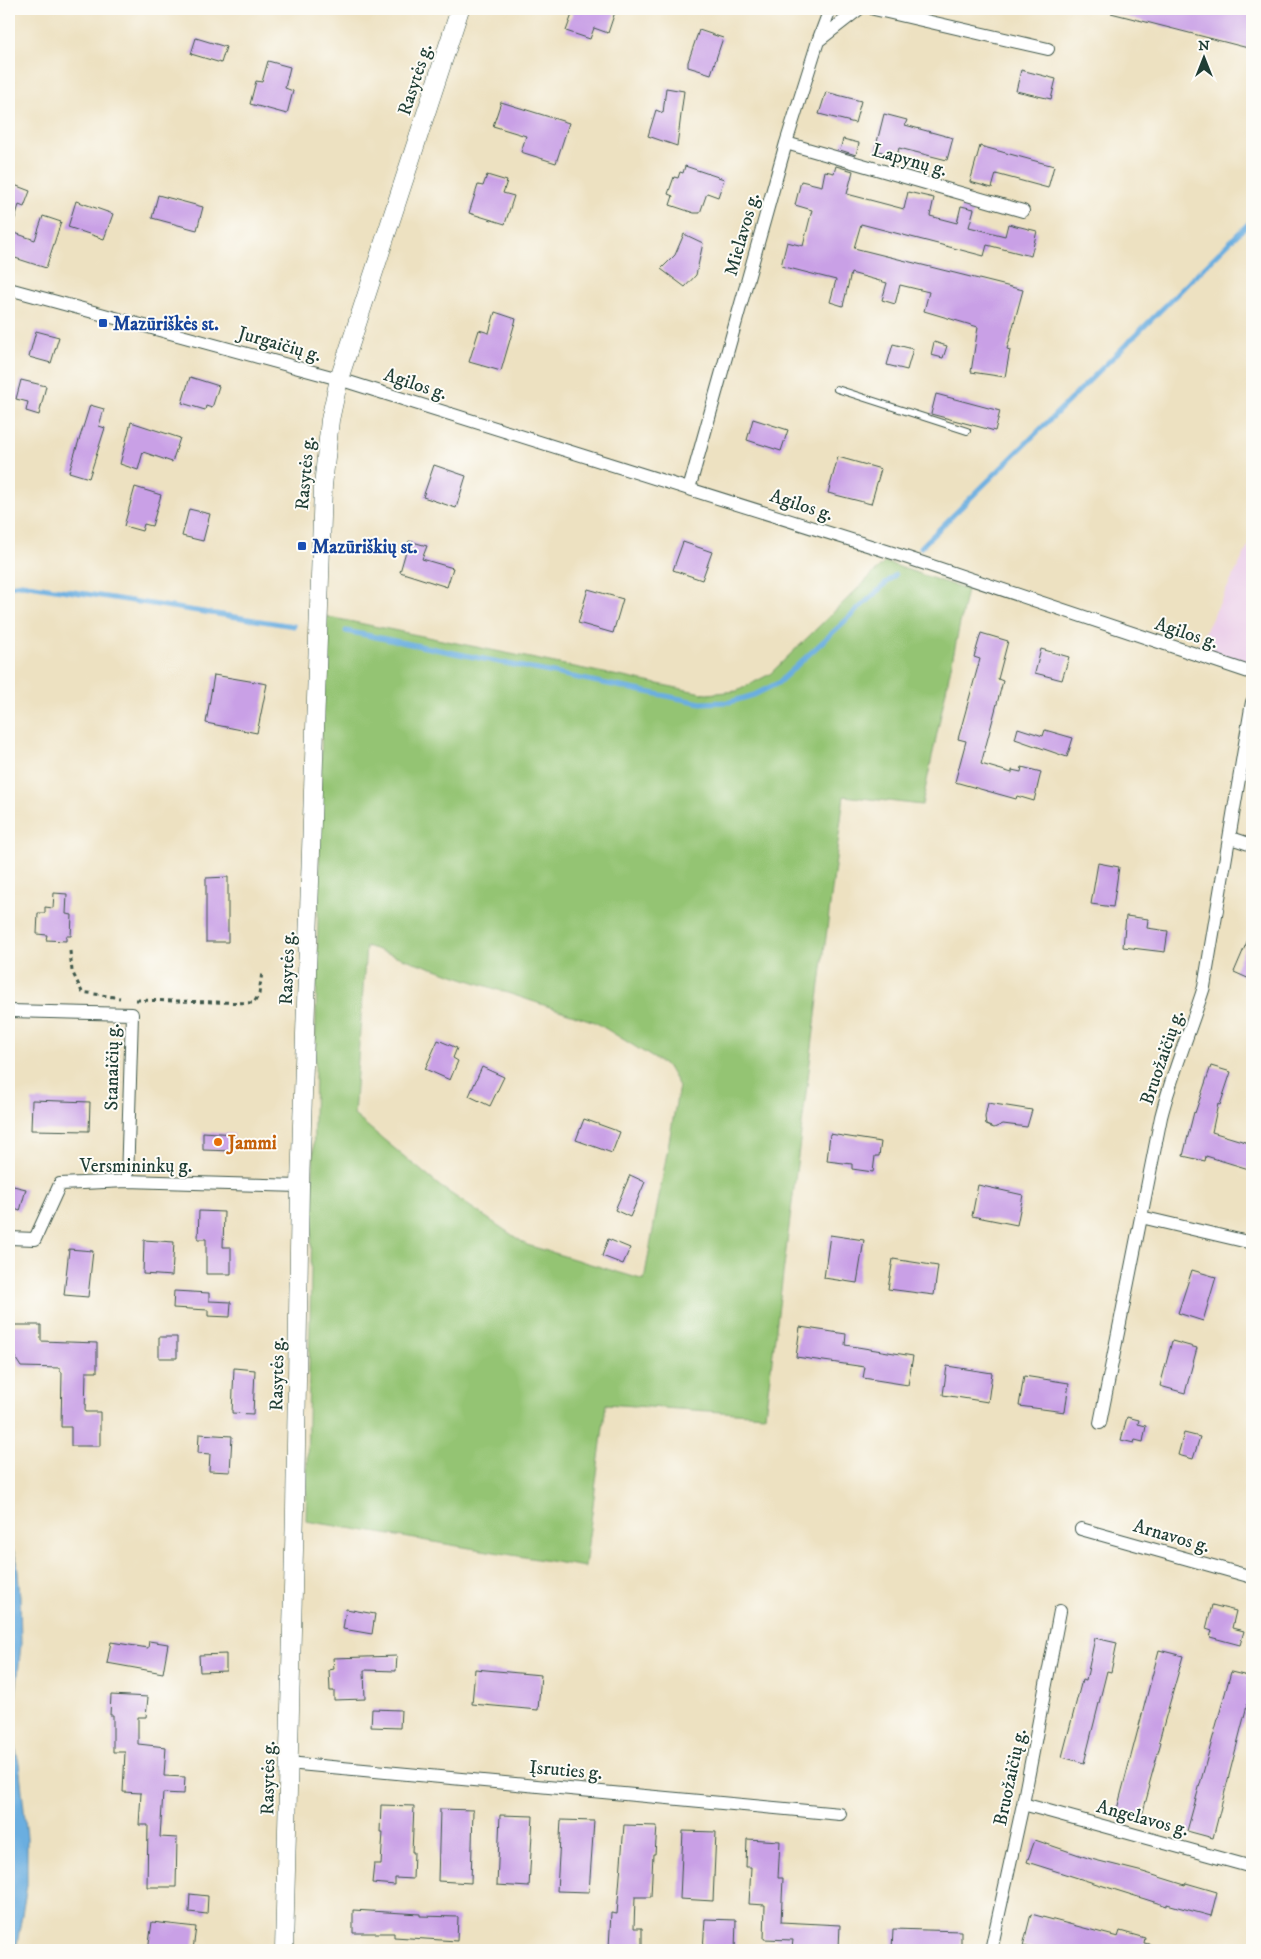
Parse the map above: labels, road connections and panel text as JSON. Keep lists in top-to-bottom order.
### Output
{
  "streets": {
    "main road": ["Rasytės g."],
    "street": [
      "Lapynų g.",
      "Mielavos g.",
      "Jurgaičių g.",
      "Agilos g.",
      "Bruožaičių g.",
      "Stanaičių g.",
      "Versmininkų g.",
      "Arnavos g.",
      "Įsruties g.",
      "Angelavos g."
    ]
  },
  "crossings": [
    ["Rasytės g.", "Jurgaičių g."],
    ["Rasytės g.", "Agilos g."],
    ["Rasytės g.", "Versmininkų g."],
    ["Rasytės g.", "Įsruties g."],
    ["Lapynų g.", "Mielavos g."],
    ["Mielavos g.", "Agilos g."],
    ["Jurgaičių g.", "Agilos g."],
    ["Bruožaičių g.", "Angelavos g."],
    ["Stanaičių g.", "Versmininkų g."]
  ],
  "places": {
    "transit": ["Mazūriškės st.", "Mazūriškių st."],
    "other": ["Jammi"]
  },
  "north": "top"
}
